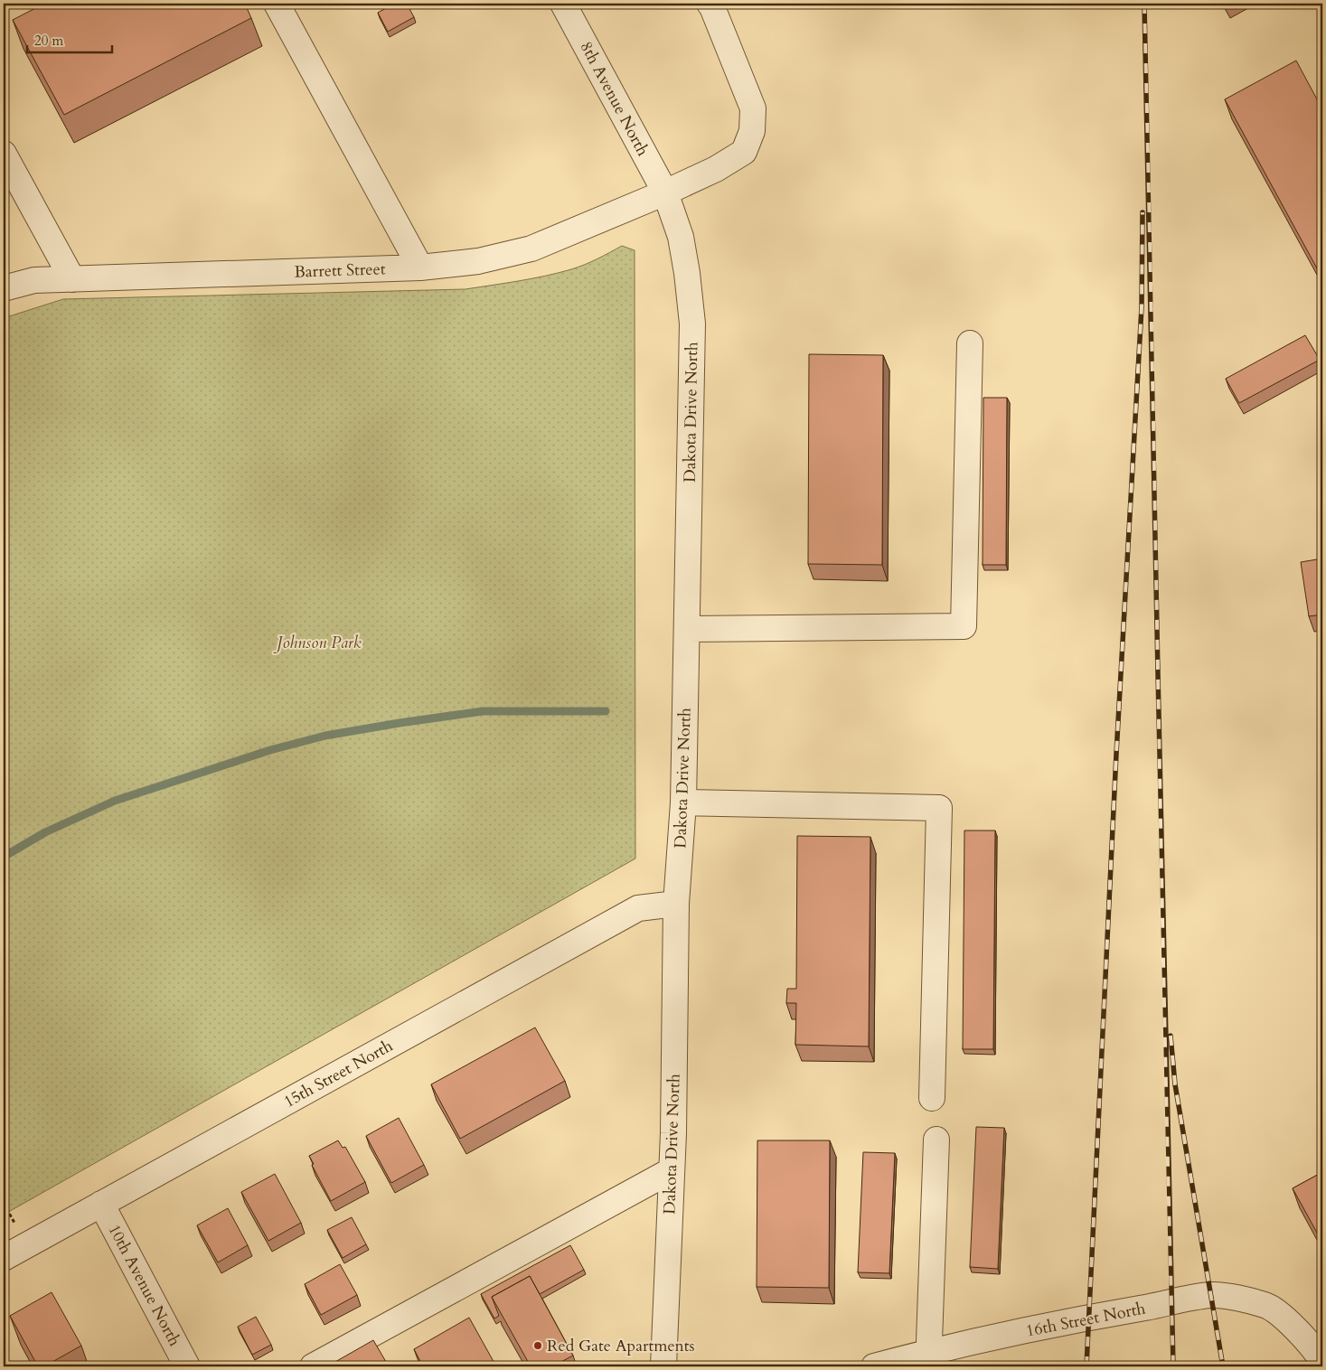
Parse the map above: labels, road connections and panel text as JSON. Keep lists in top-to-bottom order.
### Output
{
  "streets": {
    "street": [
      "8th Avenue North",
      "Barrett Street",
      "Dakota Drive North",
      "15th Street North",
      "10th Avenue North",
      "16th Street North"
    ]
  },
  "crossings": [
    ["8th Avenue North", "Barrett Street"],
    ["8th Avenue North", "Dakota Drive North"],
    ["Barrett Street", "Dakota Drive North"],
    ["Dakota Drive North", "15th Street North"],
    ["15th Street North", "10th Avenue North"]
  ],
  "parks": ["Johnson Park"],
  "places": ["Red Gate Apartments"],
  "scale_bar": "20 m"
}
